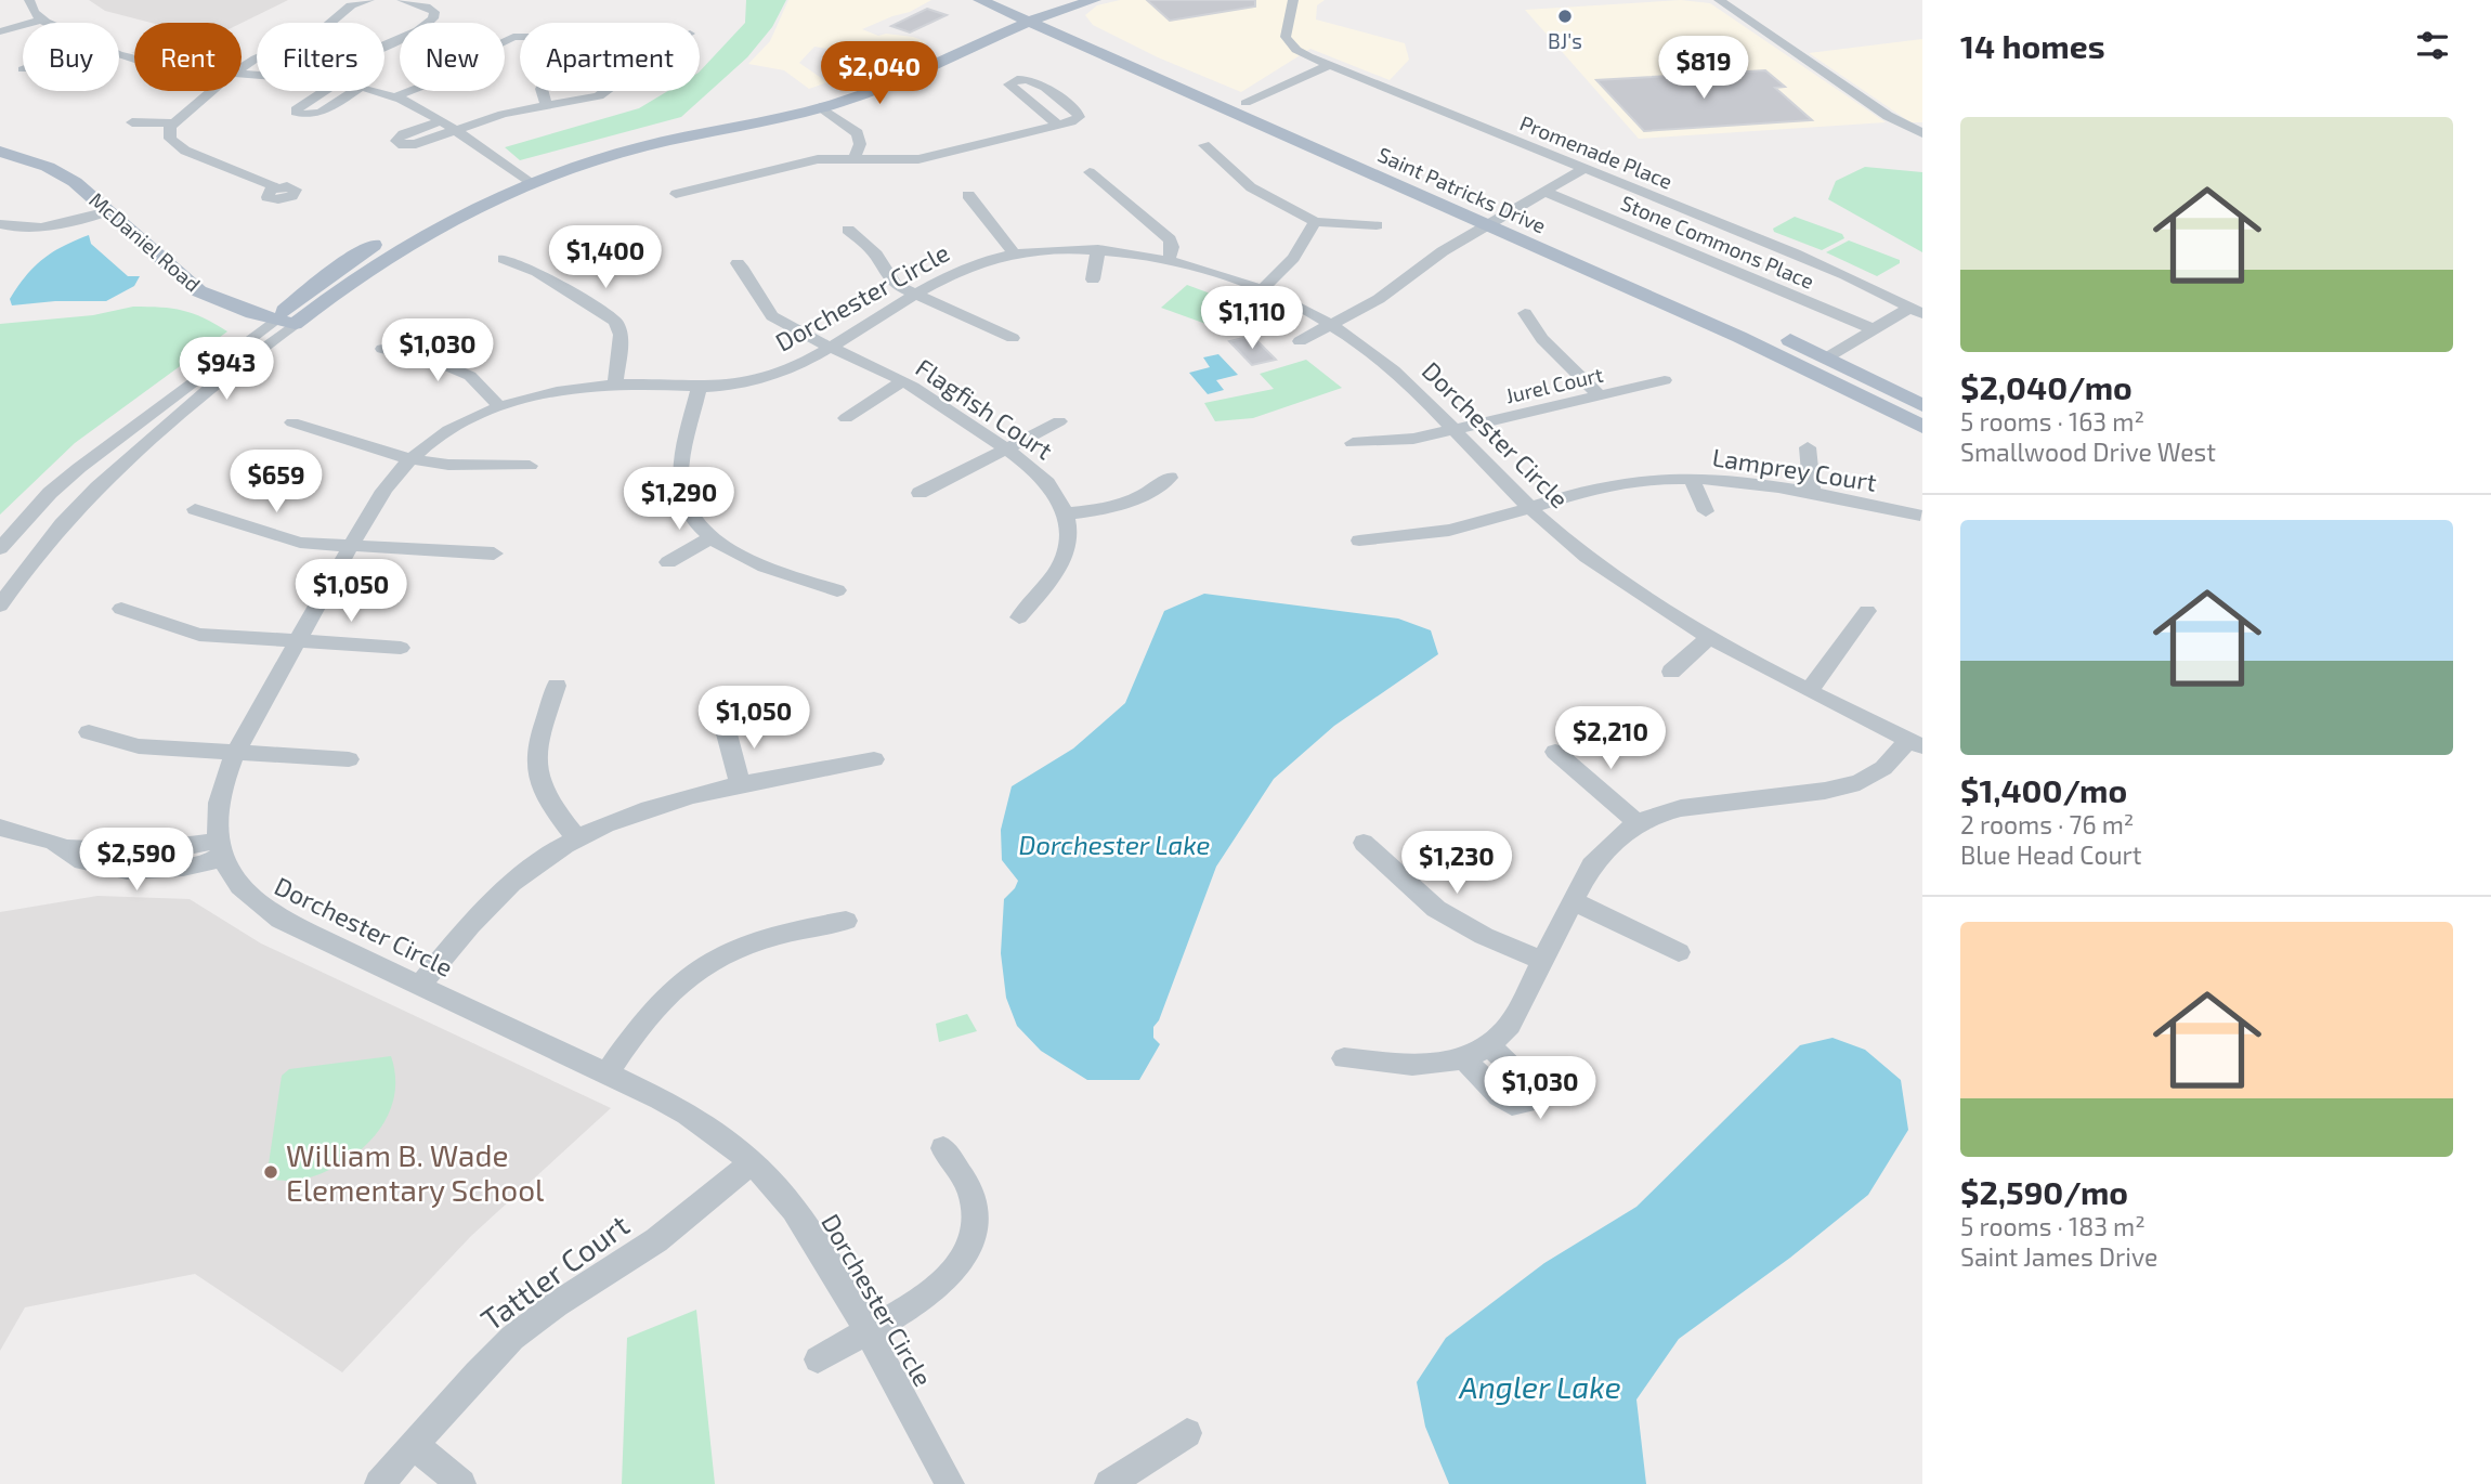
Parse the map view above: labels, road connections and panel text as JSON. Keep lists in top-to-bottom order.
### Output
{
  "streets": {
    "main road": ["Saint Patricks Drive", "McDaniel Road"],
    "street": [
      "Promenade Place",
      "Stone Commons Place",
      "Dorchester Circle",
      "Jurel Court",
      "Flagfish Court",
      "Lamprey Court",
      "Tattler Court"
    ]
  },
  "crossings": [
    ["Dorchester Circle", "Jurel Court"],
    ["Dorchester Circle", "Flagfish Court"],
    ["Dorchester Circle", "Lamprey Court"],
    ["Dorchester Circle", "Tattler Court"]
  ],
  "water": ["Dorchester Lake", "Angler Lake"],
  "places": ["BJ's", "William B. Wade Elementary School"],
  "page": {
    "heading": "14 homes",
    "chip": [
      "Buy",
      "Rent",
      "Filters",
      "New",
      "Apartment"
    ],
    "price": [
      "$819",
      "$2,040",
      "$1,400",
      "$1,110",
      "$1,030",
      "$943",
      "$659",
      "$1,290",
      "$1,050",
      "$1,050",
      "$2,210",
      "$2,590",
      "$1,230",
      "$1,030"
    ],
    "list": [
      {
        "name": "$2,040/mo",
        "note": "5 rooms · 163 m² · Smallwood Drive West"
      },
      {
        "name": "$1,400/mo",
        "note": "2 rooms · 76 m² · Blue Head Court"
      },
      {
        "name": "$2,590/mo",
        "note": "5 rooms · 183 m² · Saint James Drive"
      }
    ]
  }
}
